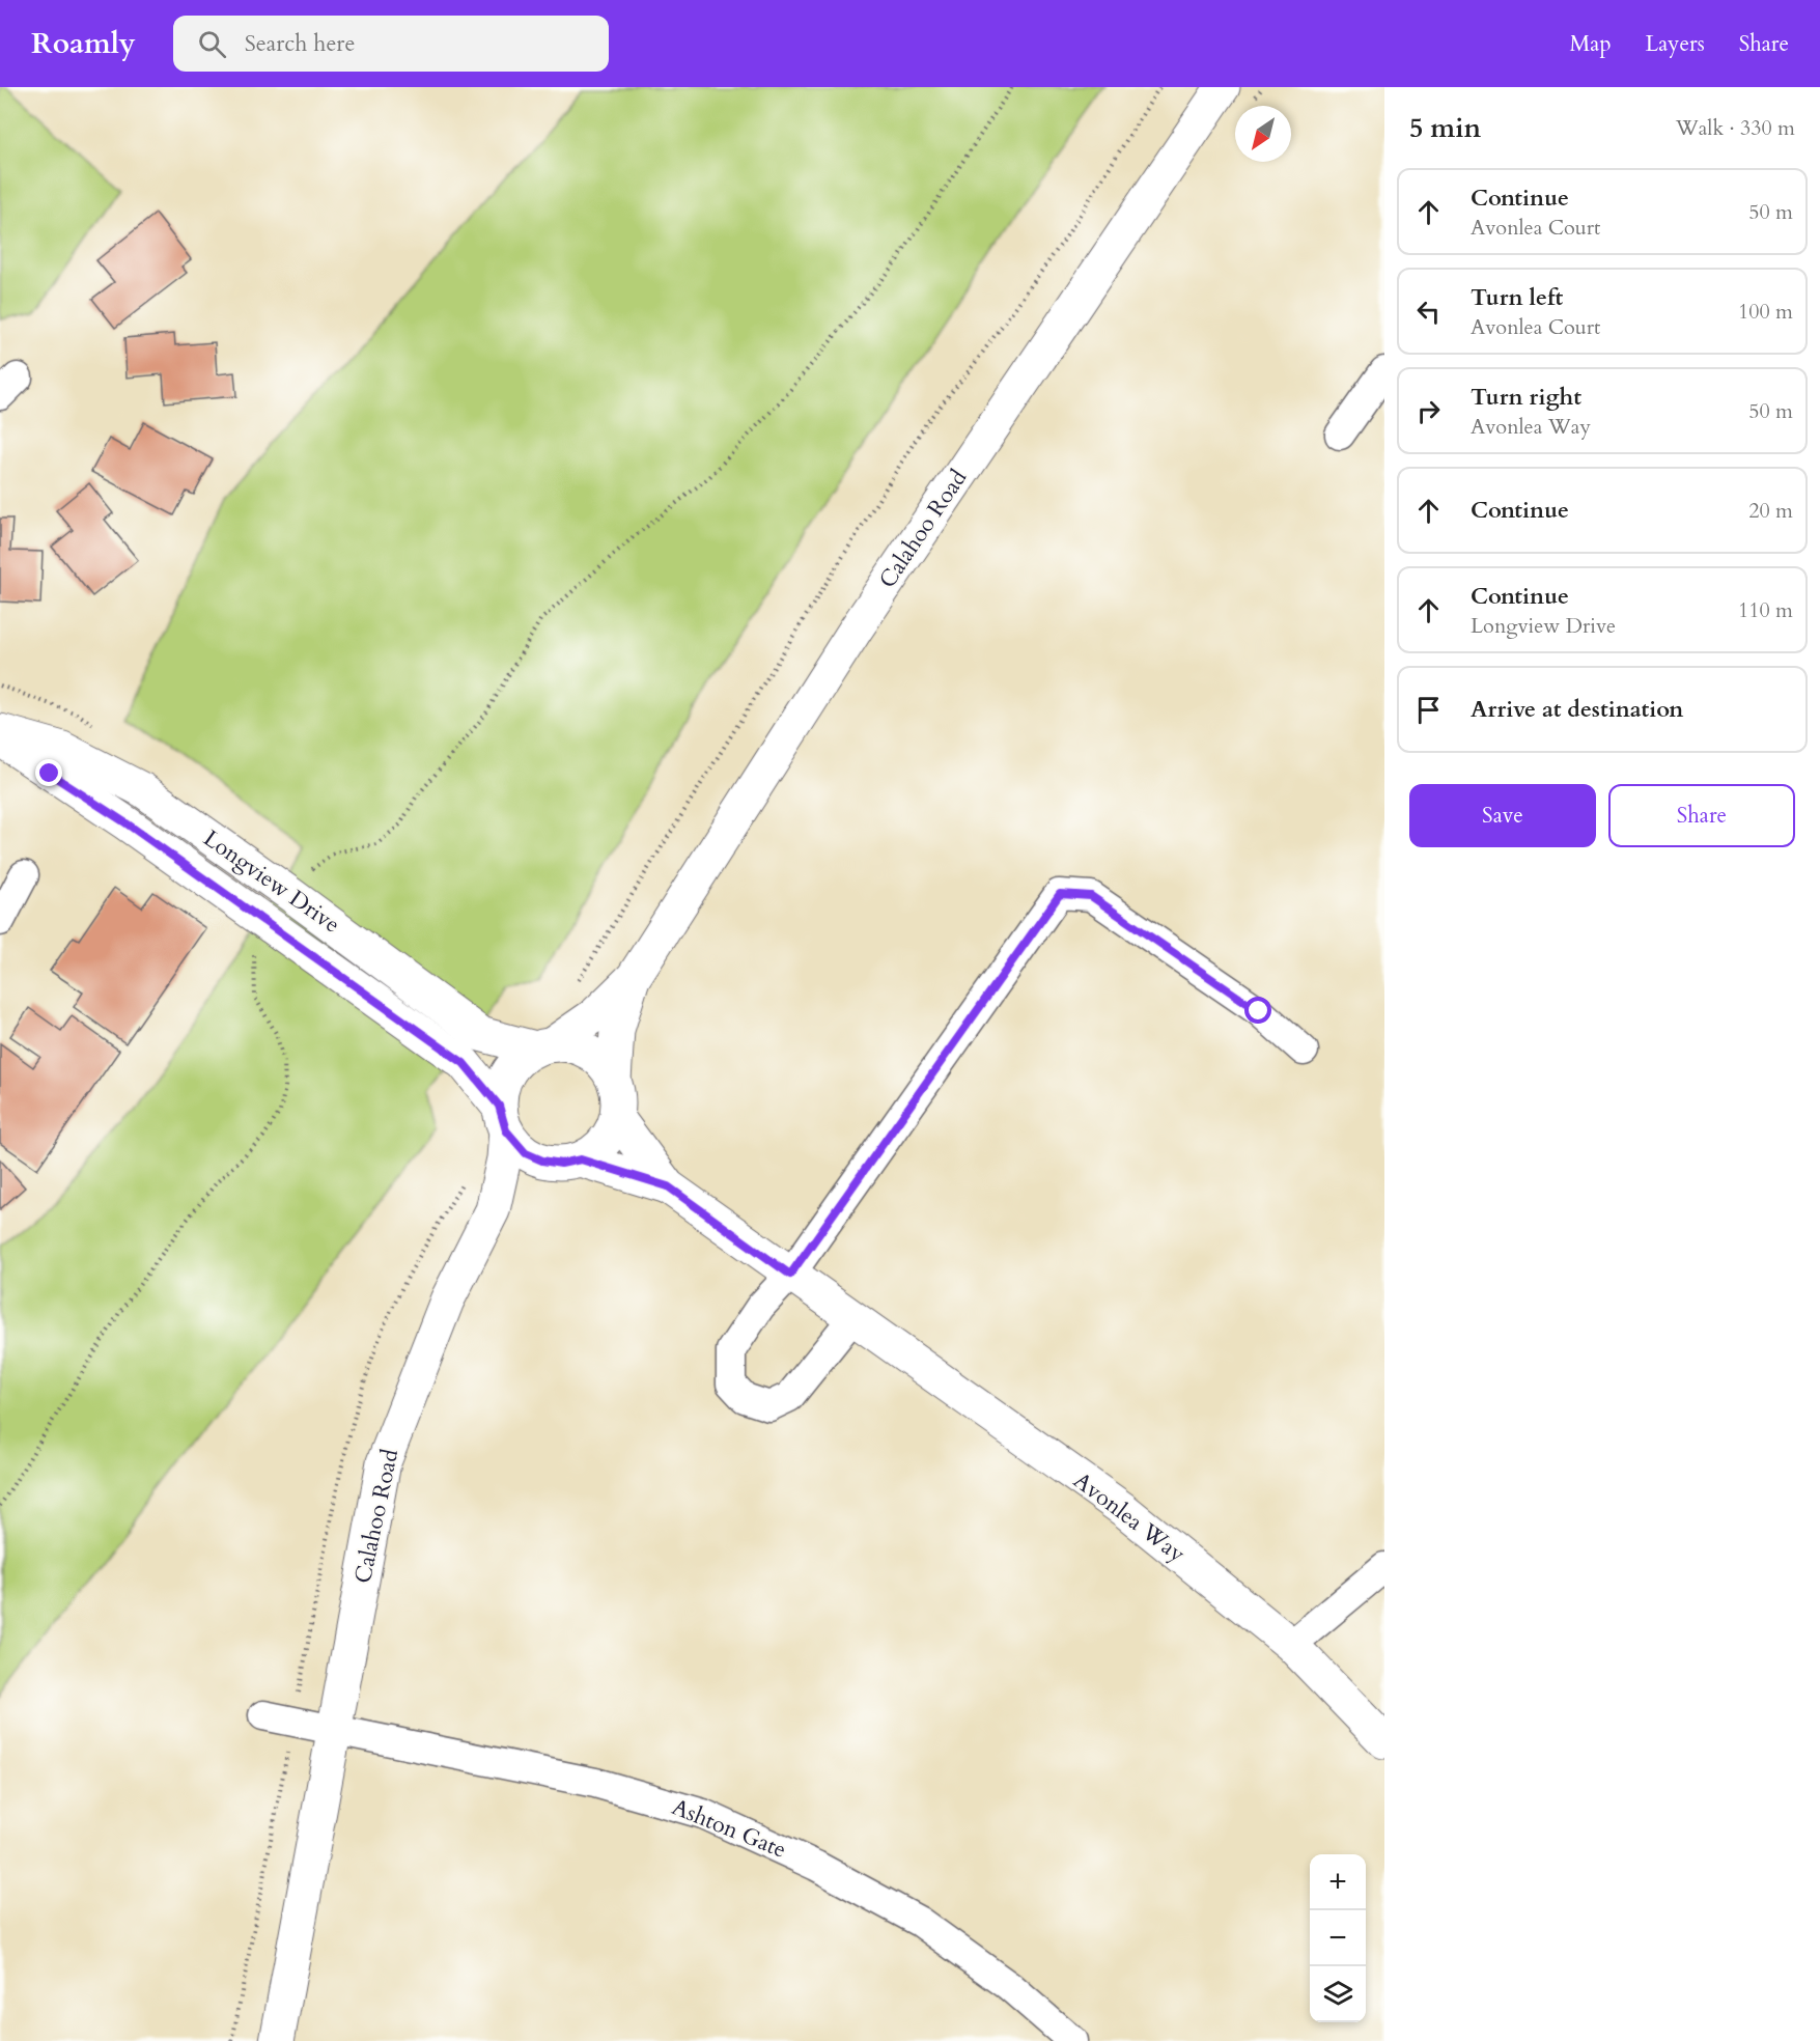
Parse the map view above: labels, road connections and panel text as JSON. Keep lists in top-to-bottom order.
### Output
{
  "streets": {
    "street": [
      "Calahoo Road",
      "Longview Drive",
      "Avonlea Way",
      "Ashton Gate"
    ]
  },
  "crossings": [
    ["Calahoo Road", "Longview Drive"],
    ["Calahoo Road", "Avonlea Way"],
    ["Calahoo Road", "Ashton Gate"],
    ["Longview Drive", "Avonlea Way"]
  ],
  "north": "bottom left",
  "page": {
    "header": "Roamly",
    "search": "Search here",
    "nav": ["Map", "Layers", "Share"],
    "heading": ["5 min", "Walk · 330 m"],
    "list": [
      ["Continue", "Avonlea Court", "50 m"],
      ["Turn left", "Avonlea Court", "100 m"],
      ["Turn right", "Avonlea Way", "50 m"],
      ["Continue", "20 m"],
      ["Continue", "Longview Drive", "110 m"],
      "Arrive at destination"
    ],
    "buttons": ["Save", "Share"],
    "map_buttons": ["+", "−"]
  }
}
